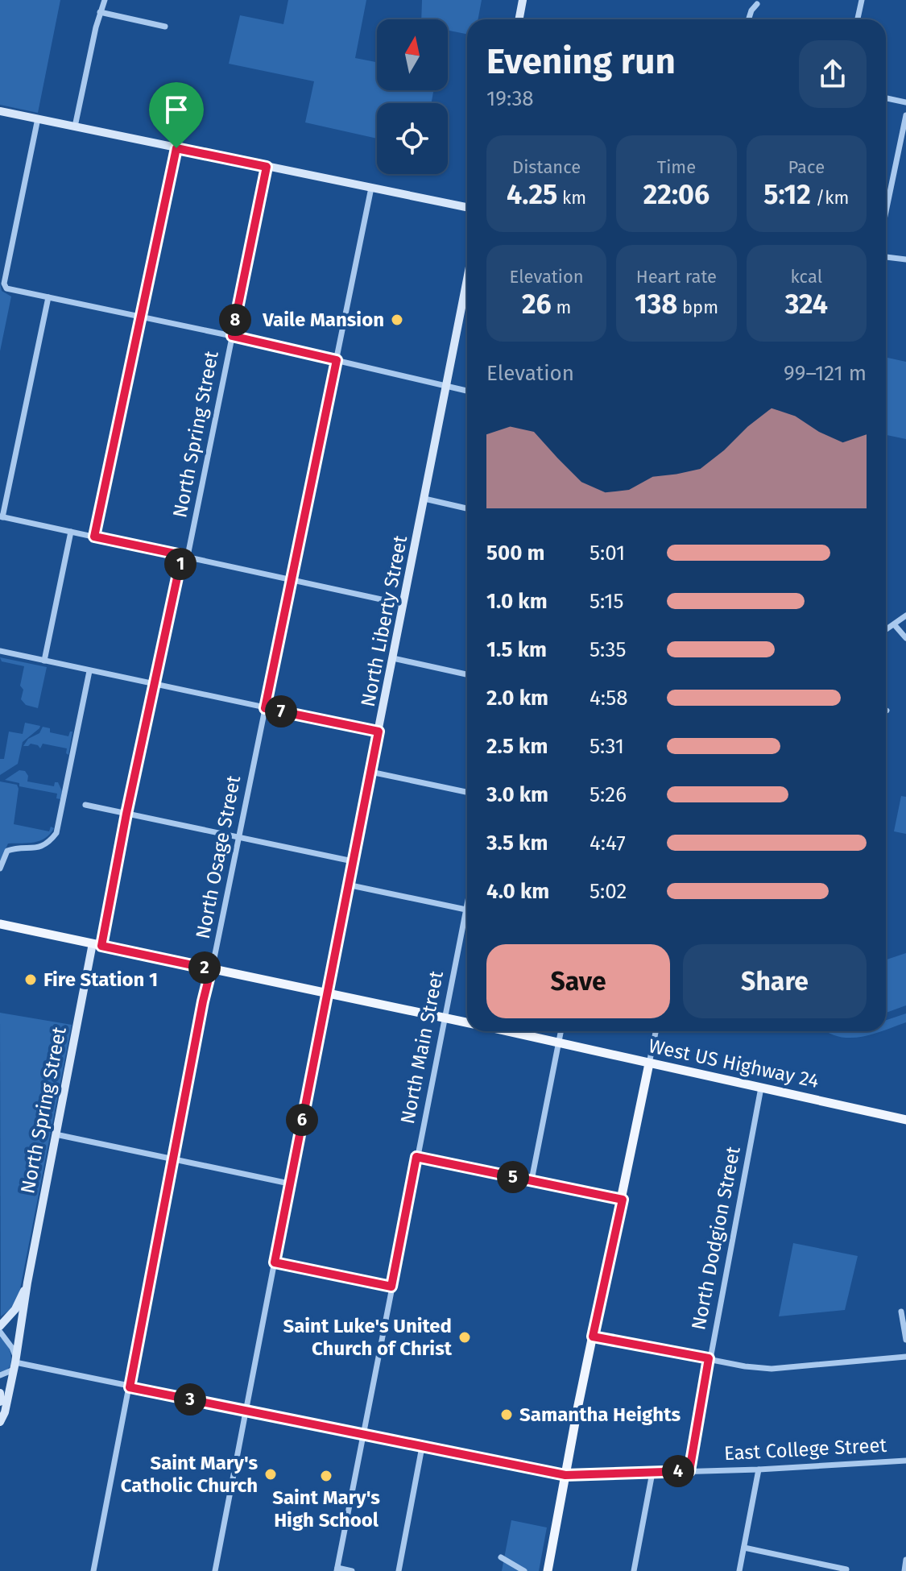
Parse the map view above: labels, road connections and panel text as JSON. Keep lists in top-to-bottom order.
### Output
{
  "streets": {
    "main road": ["West US Highway 24"],
    "street": [
      "North Spring Street",
      "North Liberty Street",
      "North Osage Street",
      "North Main Street",
      "North Dodgion Street",
      "East College Street"
    ]
  },
  "crossings": [
    ["North Spring Street", "West US Highway 24"],
    ["North Spring Street", "East College Street"],
    ["North Liberty Street", "West US Highway 24"],
    ["North Liberty Street", "East College Street"],
    ["North Osage Street", "West US Highway 24"],
    ["North Osage Street", "East College Street"],
    ["North Main Street", "West US Highway 24"],
    ["North Main Street", "East College Street"],
    ["West US Highway 24", "North Dodgion Street"],
    ["North Dodgion Street", "East College Street"]
  ],
  "places": [
    "Vaile Mansion",
    "Fire Station 1",
    "Saint Luke's United Church of Christ",
    "Samantha Heights",
    "Saint Mary's Catholic Church",
    "Saint Mary's High School"
  ],
  "north": "top",
  "page": {
    "heading": ["Evening run", "19:38"],
    "stats": [
      ["Distance", "4.25 km"],
      ["Time", "22:06"],
      ["Pace", "5:12 /km"],
      ["Elevation", "26 m"],
      ["Heart rate", "138 bpm"],
      ["kcal", "324"]
    ],
    "pins": [
      "8",
      "1",
      "7",
      "2",
      "6",
      "5",
      "3",
      "4"
    ],
    "chart": ["Elevation", "99–121 m"],
    "list": [
      {
        "name": "500 m",
        "note": "5:01"
      },
      {
        "name": "1.0 km",
        "note": "5:15"
      },
      {
        "name": "1.5 km",
        "note": "5:35"
      },
      {
        "name": "2.0 km",
        "note": "4:58"
      },
      {
        "name": "2.5 km",
        "note": "5:31"
      },
      {
        "name": "3.0 km",
        "note": "5:26"
      },
      {
        "name": "3.5 km",
        "note": "4:47"
      },
      {
        "name": "4.0 km",
        "note": "5:02"
      }
    ],
    "buttons": ["Save", "Share"]
  }
}
